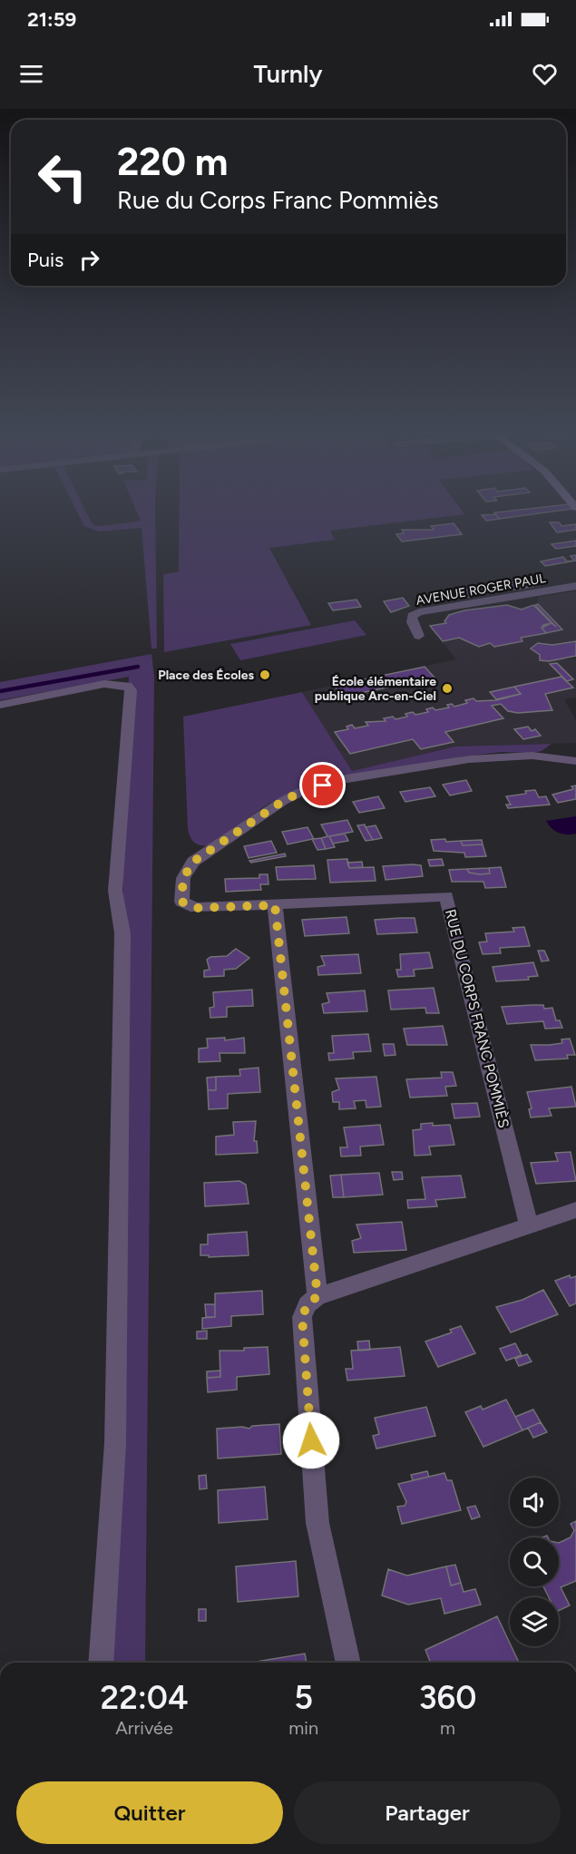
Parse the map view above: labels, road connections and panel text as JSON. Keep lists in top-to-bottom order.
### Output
{
  "streets": {
    "street": ["AVENUE ROGER PAUL", "RUE DU CORPS FRANC POMMIÈS"]
  },
  "places": ["Place des Écoles", "École élémentaire publique Arc-en-Ciel"],
  "page": {
    "status": "21:59",
    "header": "Turnly",
    "turn": ["220 m", "Rue du Corps Franc Pommiès"],
    "then": "Puis",
    "eta": [
      "22:04",
      "Arrivée",
      "5",
      "min",
      "360",
      "m"
    ],
    "buttons": ["Quitter", "Partager"]
  }
}
